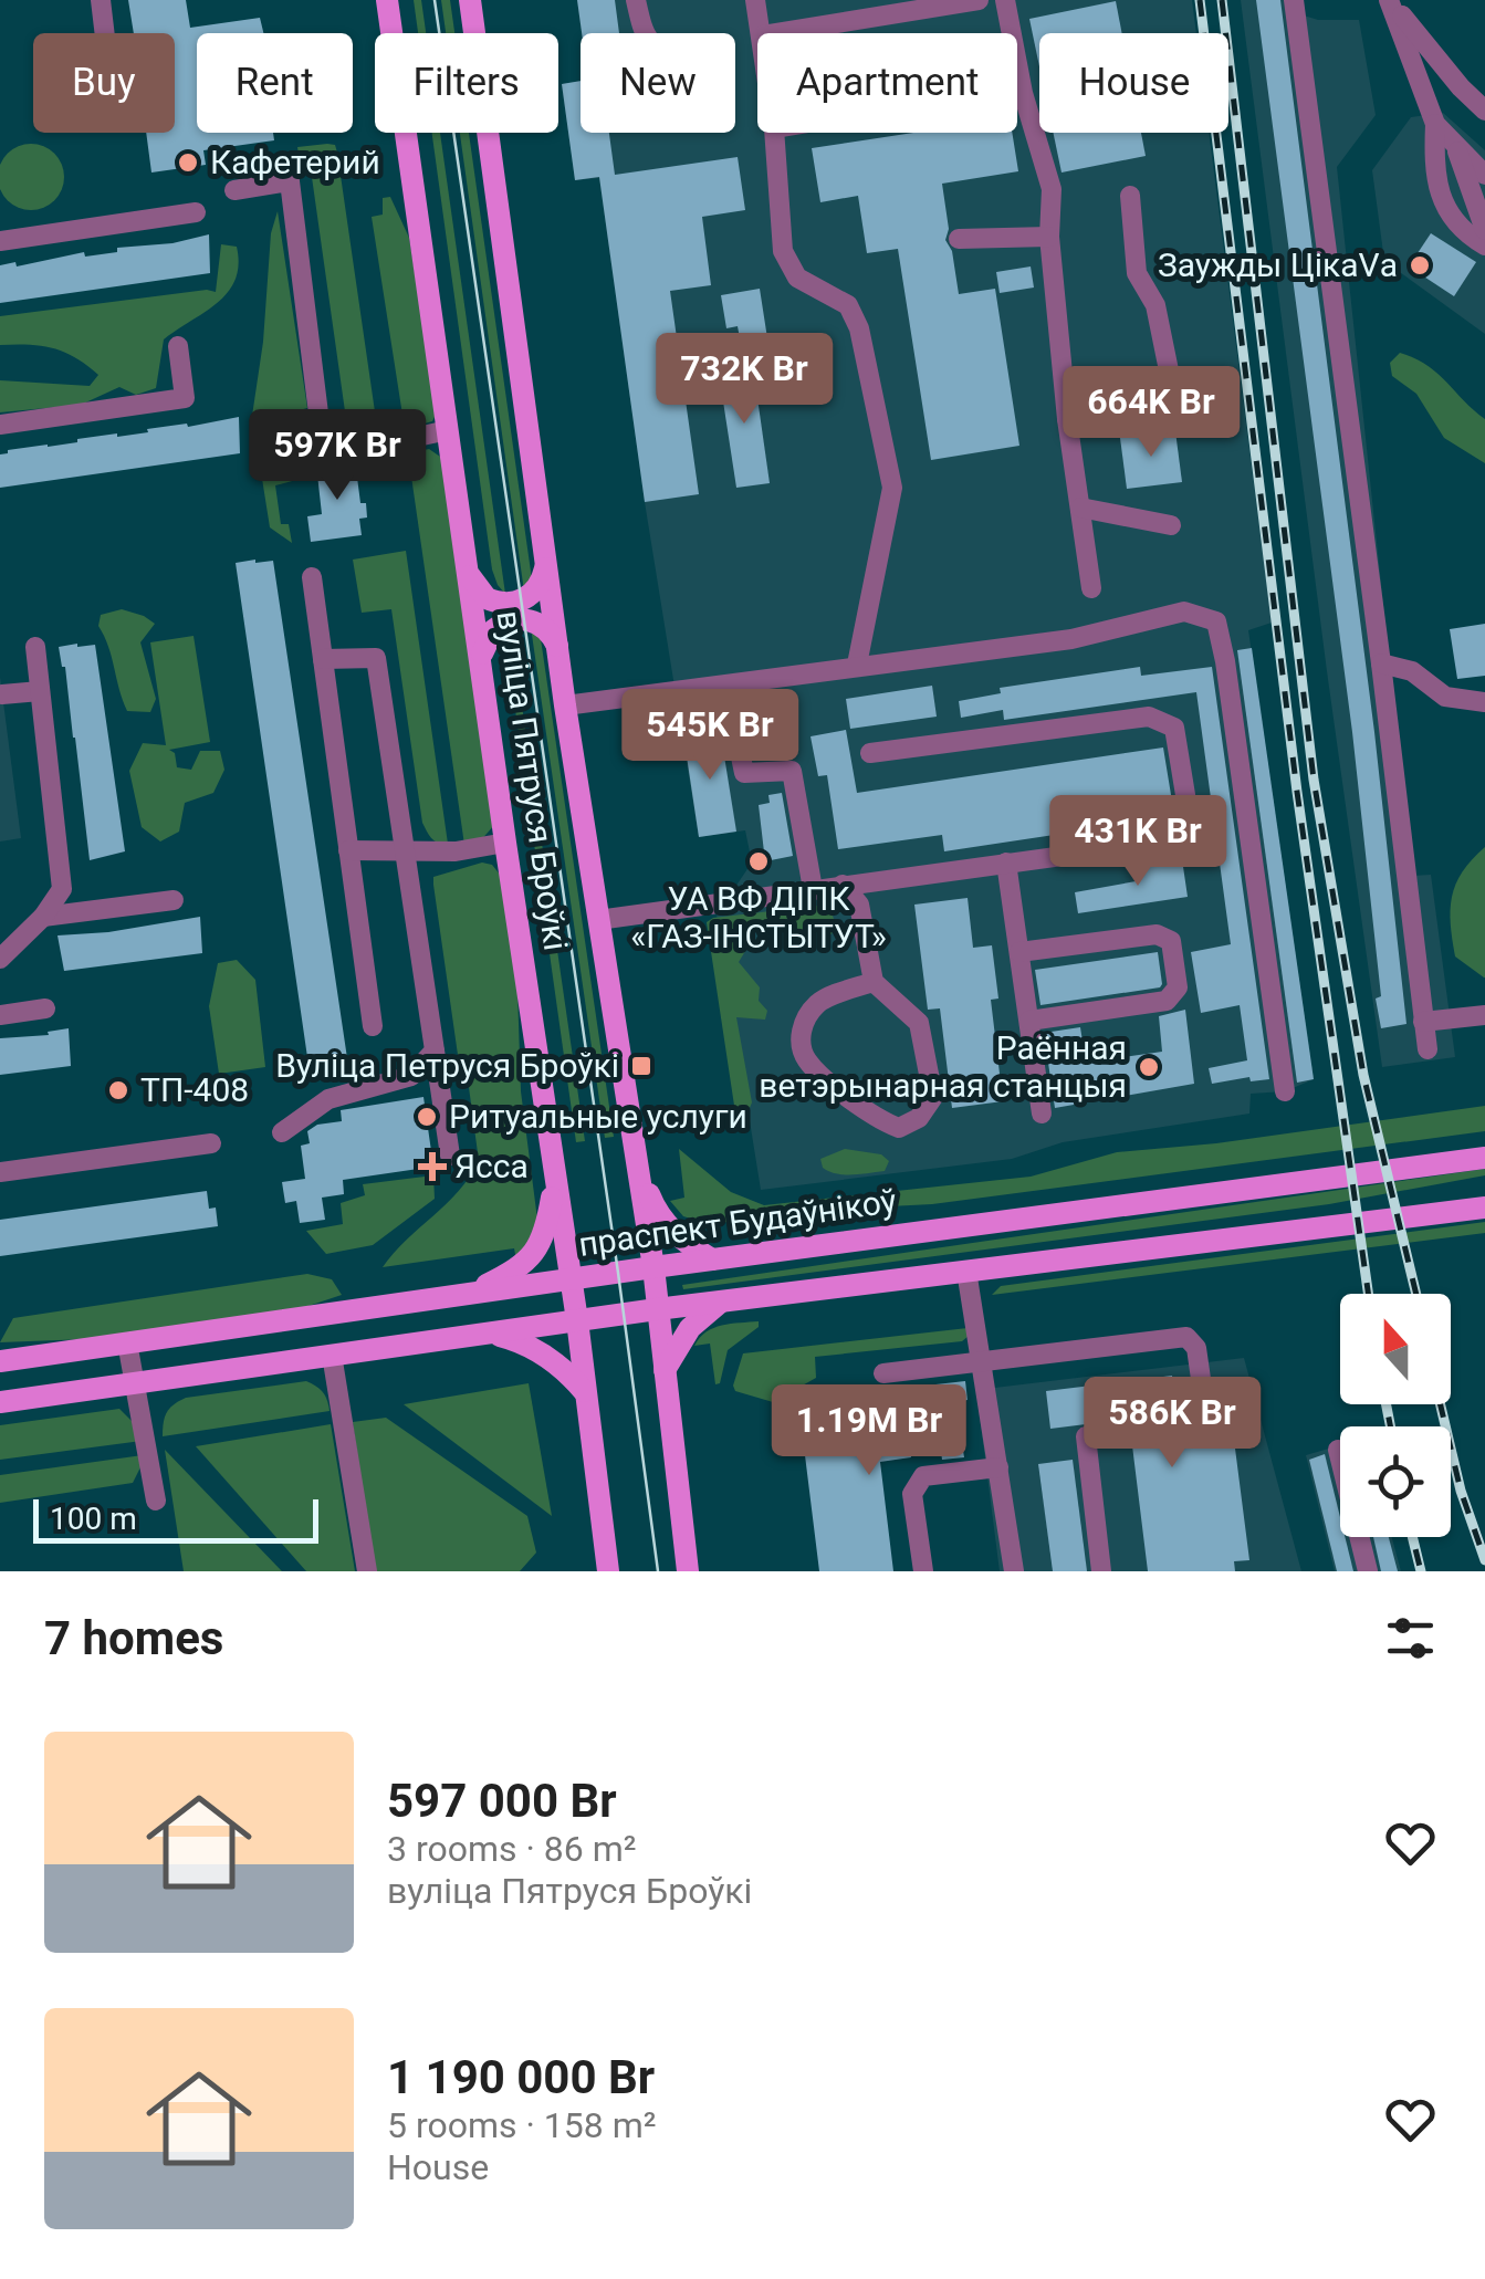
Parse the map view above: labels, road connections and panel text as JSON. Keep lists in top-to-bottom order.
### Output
{
  "streets": {
    "main road": ["вуліца Пятруся Броўкі", "праспект Будаўнікоў"]
  },
  "crossings": [
    ["вуліца Пятруся Броўкі", "праспект Будаўнікоў"]
  ],
  "places": {
    "other": [
      "Кафетерий",
      "Заужды ЦікаVа",
      "УА ВФ ДІПК «ГАЗ-ІНСТЫТУТ»",
      "Раённая ветэрынарная станцыя",
      "ТП-408",
      "Ритуальные услуги"
    ],
    "transit": ["Вуліца Петруся Броўкі"],
    "health": ["Ясса"]
  },
  "scale_bar": "100 m",
  "north": "top",
  "page": {
    "chip": [
      "Buy",
      "Rent",
      "Filters",
      "New",
      "Apartment",
      "House"
    ],
    "price": [
      "732K Br",
      "664K Br",
      "597K Br",
      "545K Br",
      "431K Br",
      "586K Br",
      "1.19M Br"
    ],
    "scale": "100 m",
    "heading": "7 homes",
    "list": [
      {
        "name": "597 000 Br",
        "note": "3 rooms · 86 m² · вуліца Пятруся Броўкі"
      },
      {
        "name": "1 190 000 Br",
        "note": "5 rooms · 158 m² · House"
      }
    ]
  }
}
